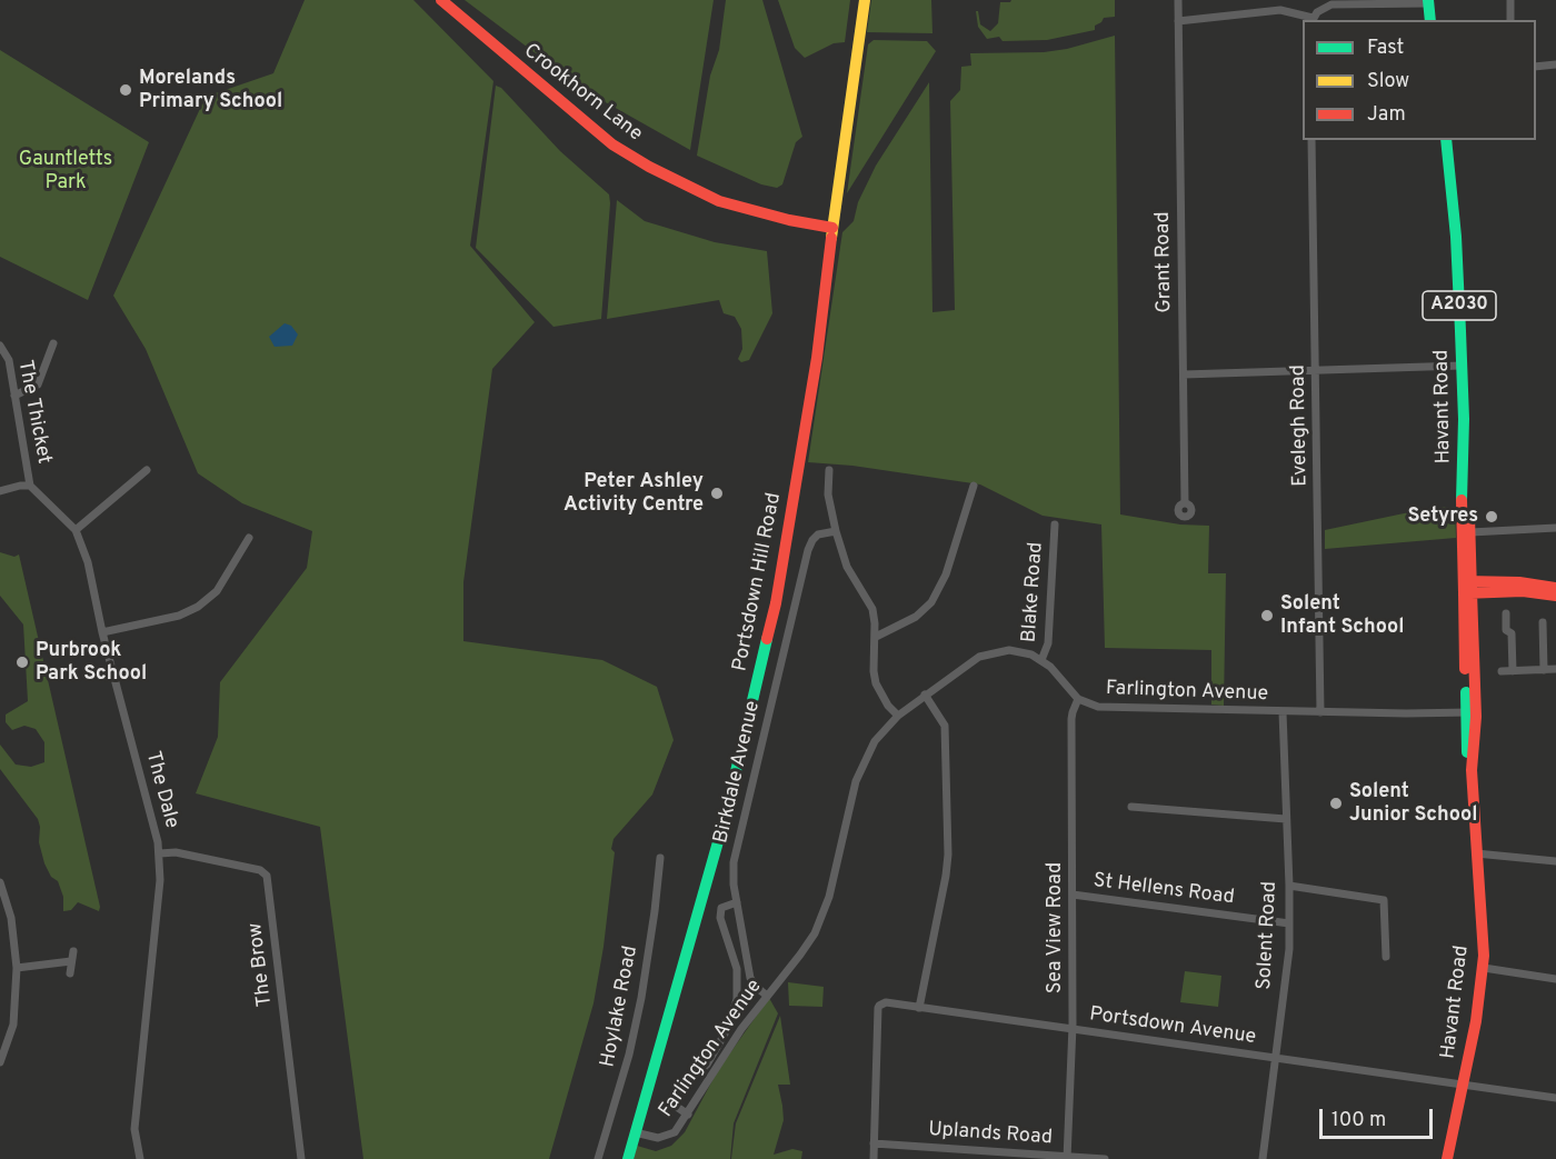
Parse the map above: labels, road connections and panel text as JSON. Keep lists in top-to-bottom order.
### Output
{
  "streets": {
    "main road": [
      "Crookhorn Lane",
      "A2030",
      "Havant Road",
      "Portsdown Hill Road"
    ],
    "street": [
      "Grant Road",
      "The Thicket",
      "Evelegh Road",
      "Blake Road",
      "Farlington Avenue",
      "Birkdale Avenue",
      "The Dale",
      "St Hellens Road",
      "Sea View Road",
      "Solent Road",
      "The Brow",
      "Hoylake Road",
      "Portsdown Avenue",
      "Uplands Road"
    ]
  },
  "crossings": [
    ["Crookhorn Lane", "Portsdown Hill Road"],
    ["Havant Road", "Farlington Avenue"],
    ["Havant Road", "Portsdown Avenue"],
    ["The Thicket", "The Dale"],
    ["Evelegh Road", "Farlington Avenue"],
    ["Portsdown Hill Road", "Farlington Avenue"],
    ["Blake Road", "Farlington Avenue"],
    ["Farlington Avenue", "Birkdale Avenue"],
    ["Farlington Avenue", "Sea View Road"],
    ["Farlington Avenue", "Solent Road"],
    ["The Dale", "The Brow"],
    ["St Hellens Road", "Sea View Road"],
    ["St Hellens Road", "Solent Road"],
    ["Sea View Road", "Portsdown Avenue"],
    ["Sea View Road", "Uplands Road"],
    ["Solent Road", "Portsdown Avenue"],
    ["Portsdown Avenue", "Uplands Road"]
  ],
  "parks": ["Gauntletts Park"],
  "places": [
    "Morelands Primary School",
    "Peter Ashley Activity Centre",
    "Setyres",
    "Solent Infant School",
    "Purbrook Park School",
    "Solent Junior School"
  ],
  "legend": ["Fast", "Slow", "Jam"],
  "scale_bar": "100 m"
}
